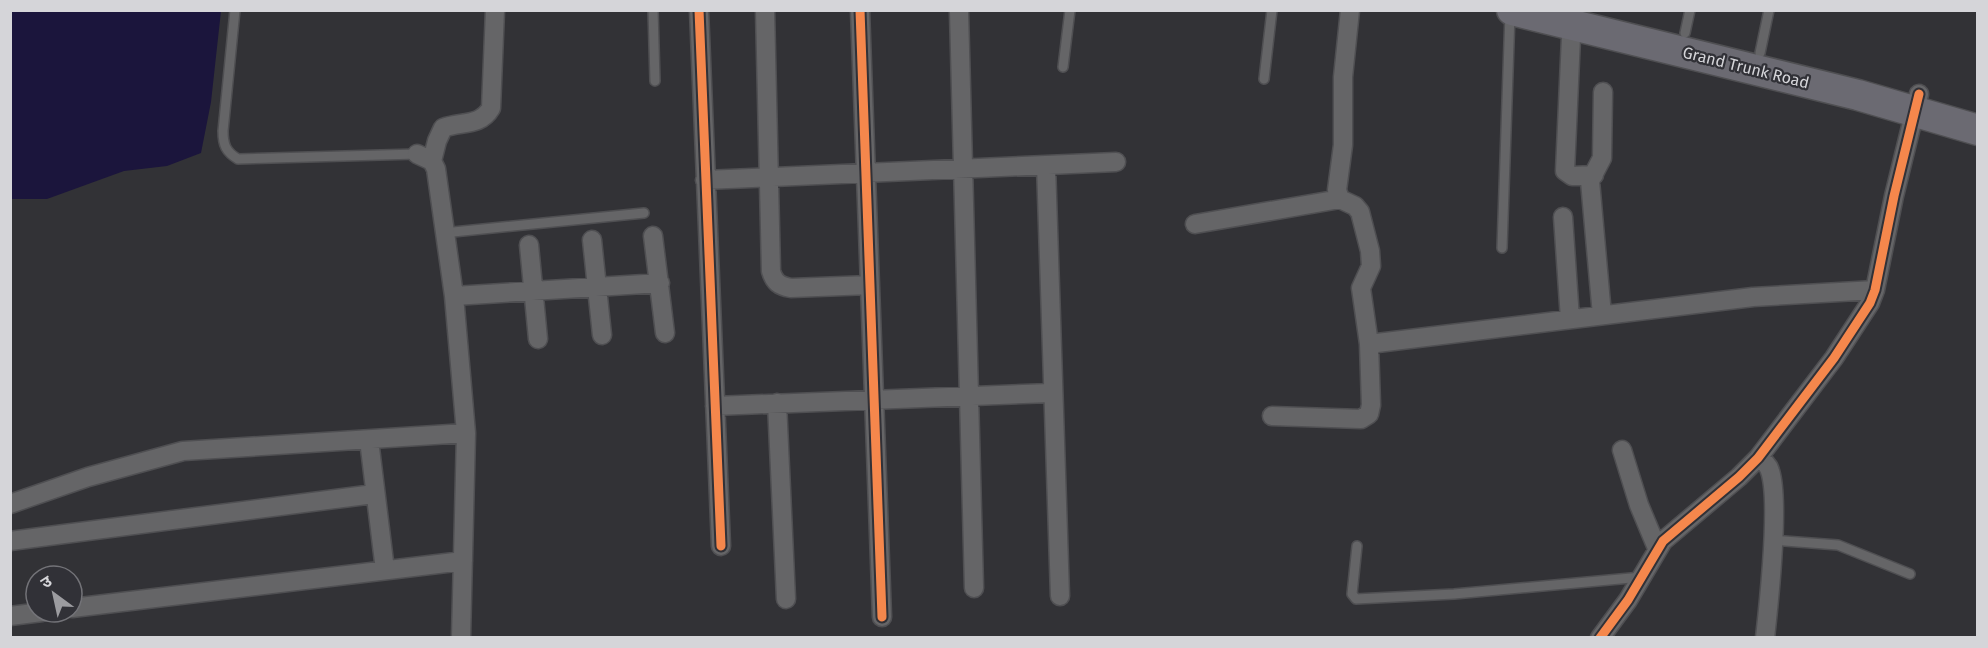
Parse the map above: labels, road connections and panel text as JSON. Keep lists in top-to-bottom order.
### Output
{
  "streets": {
    "highway": ["Grand Trunk Road"]
  },
  "north": "top left"
}
